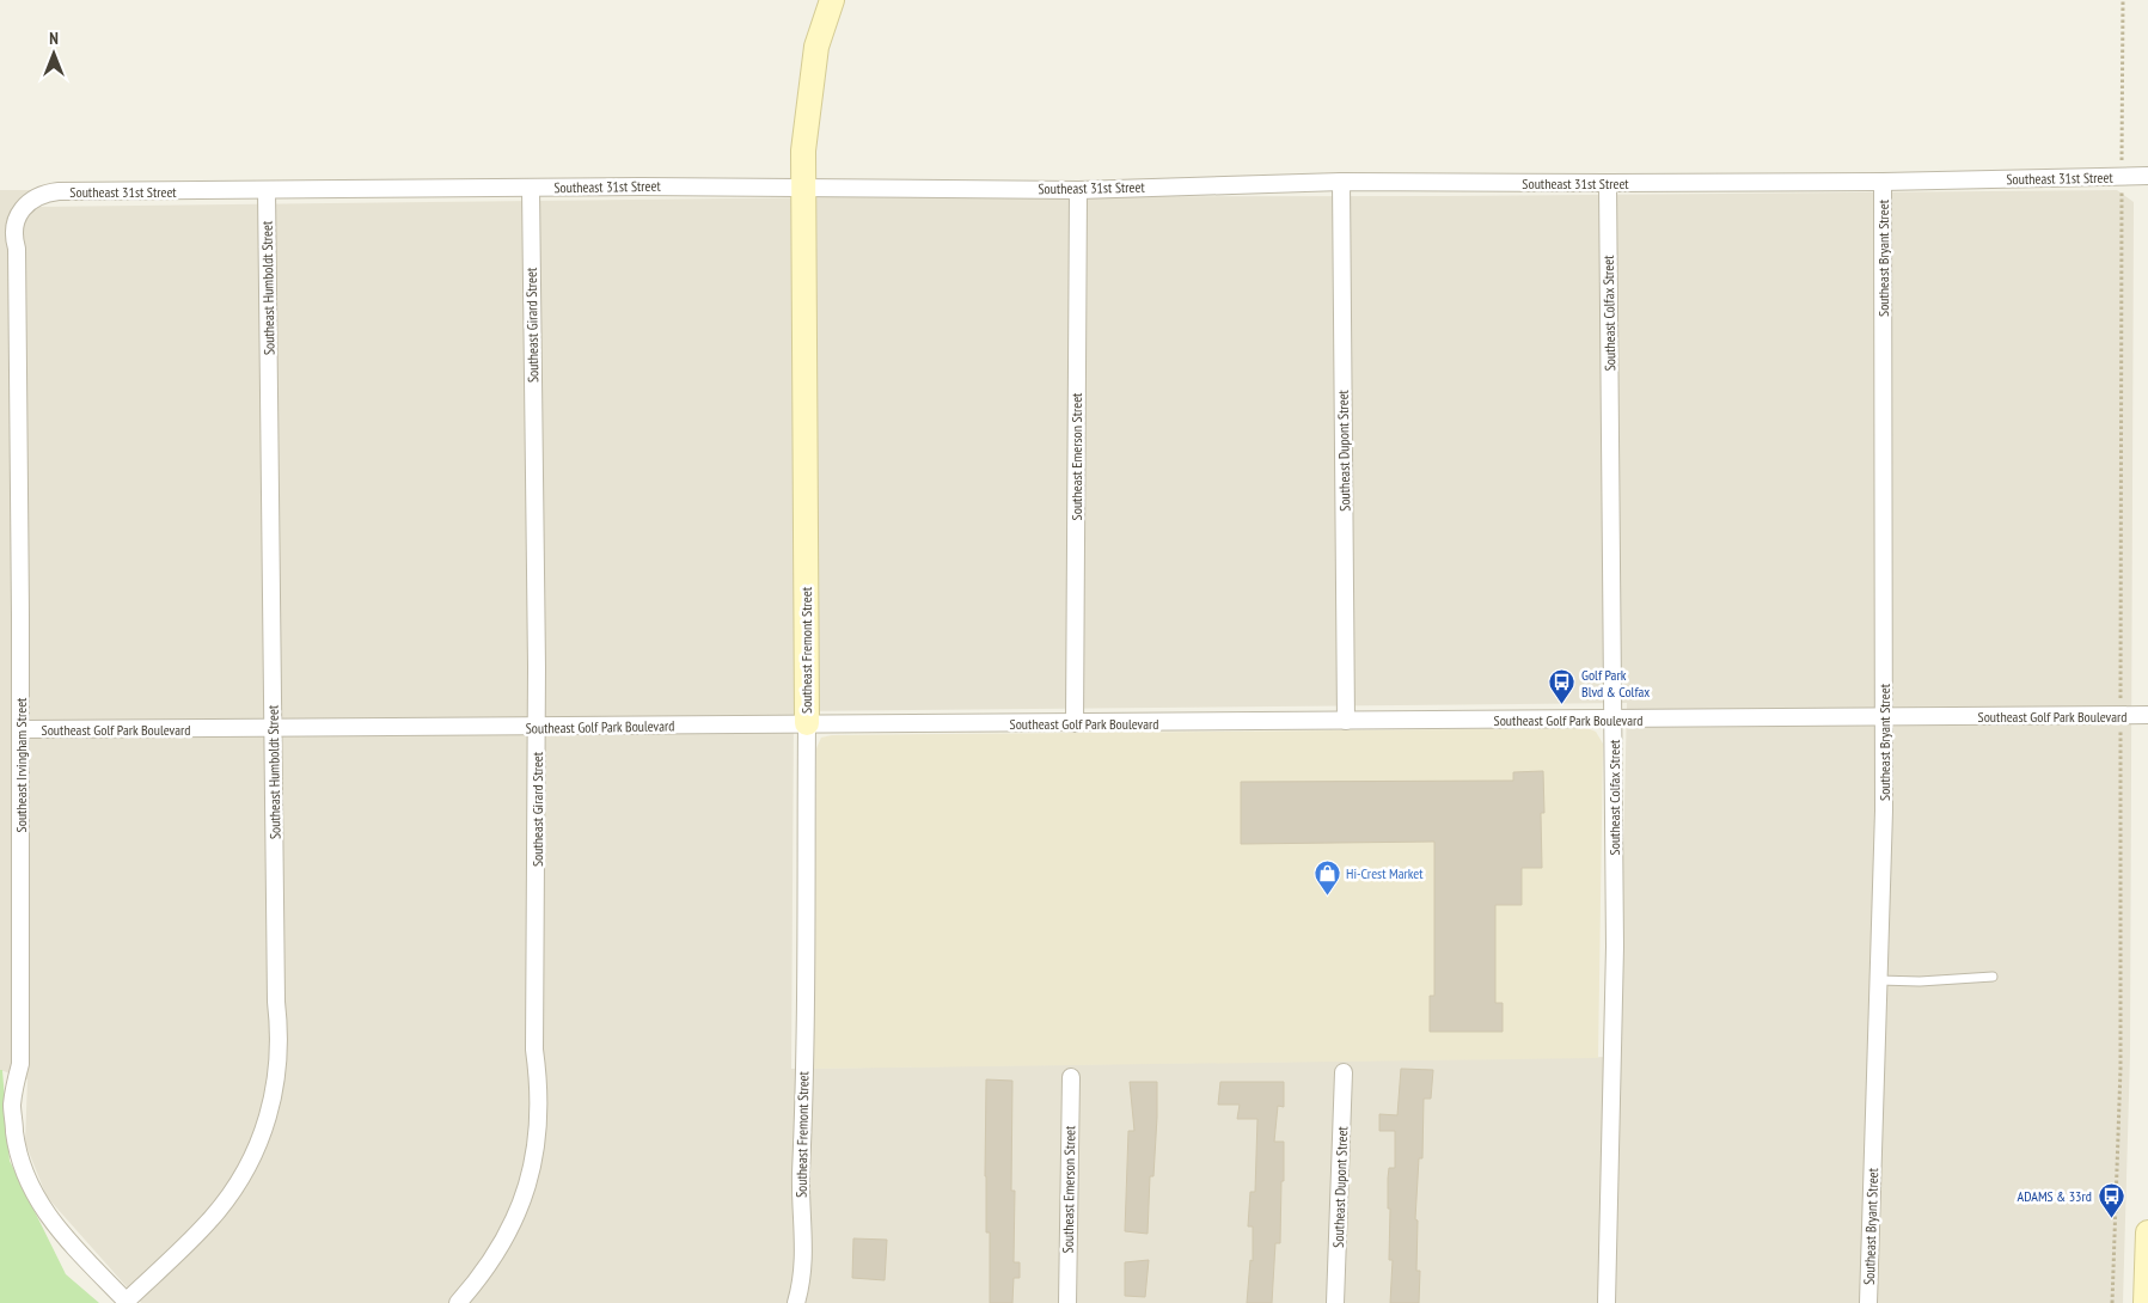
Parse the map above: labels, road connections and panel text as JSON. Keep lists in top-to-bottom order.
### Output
{
  "streets": {
    "street": [
      "Southeast 31st Street",
      "Southeast Bryant Street",
      "Southeast Humboldt Street",
      "Southeast Colfax Street",
      "Southeast Girard Street",
      "Southeast Dupont Street",
      "Southeast Emerson Street",
      "Southeast Fremont Street",
      "Southeast Golf Park Boulevard",
      "Southeast Irvingham Street"
    ]
  },
  "crossings": [
    ["Southeast 31st Street", "Southeast Bryant Street"],
    ["Southeast 31st Street", "Southeast Humboldt Street"],
    ["Southeast 31st Street", "Southeast Colfax Street"],
    ["Southeast 31st Street", "Southeast Girard Street"],
    ["Southeast 31st Street", "Southeast Dupont Street"],
    ["Southeast 31st Street", "Southeast Emerson Street"],
    ["Southeast 31st Street", "Southeast Fremont Street"],
    ["Southeast 31st Street", "Southeast Irvingham Street"],
    ["Southeast Bryant Street", "Southeast Golf Park Boulevard"],
    ["Southeast Humboldt Street", "Southeast Golf Park Boulevard"],
    ["Southeast Humboldt Street", "Southeast Irvingham Street"],
    ["Southeast Colfax Street", "Southeast Golf Park Boulevard"],
    ["Southeast Girard Street", "Southeast Golf Park Boulevard"],
    ["Southeast Dupont Street", "Southeast Golf Park Boulevard"],
    ["Southeast Emerson Street", "Southeast Golf Park Boulevard"],
    ["Southeast Fremont Street", "Southeast Golf Park Boulevard"],
    ["Southeast Golf Park Boulevard", "Southeast Irvingham Street"]
  ],
  "places": {
    "bus stop": ["Golf Park Blvd & Colfax", "ADAMS & 33rd"],
    "shop": ["Hi-Crest Market"]
  },
  "north": "top"
}
